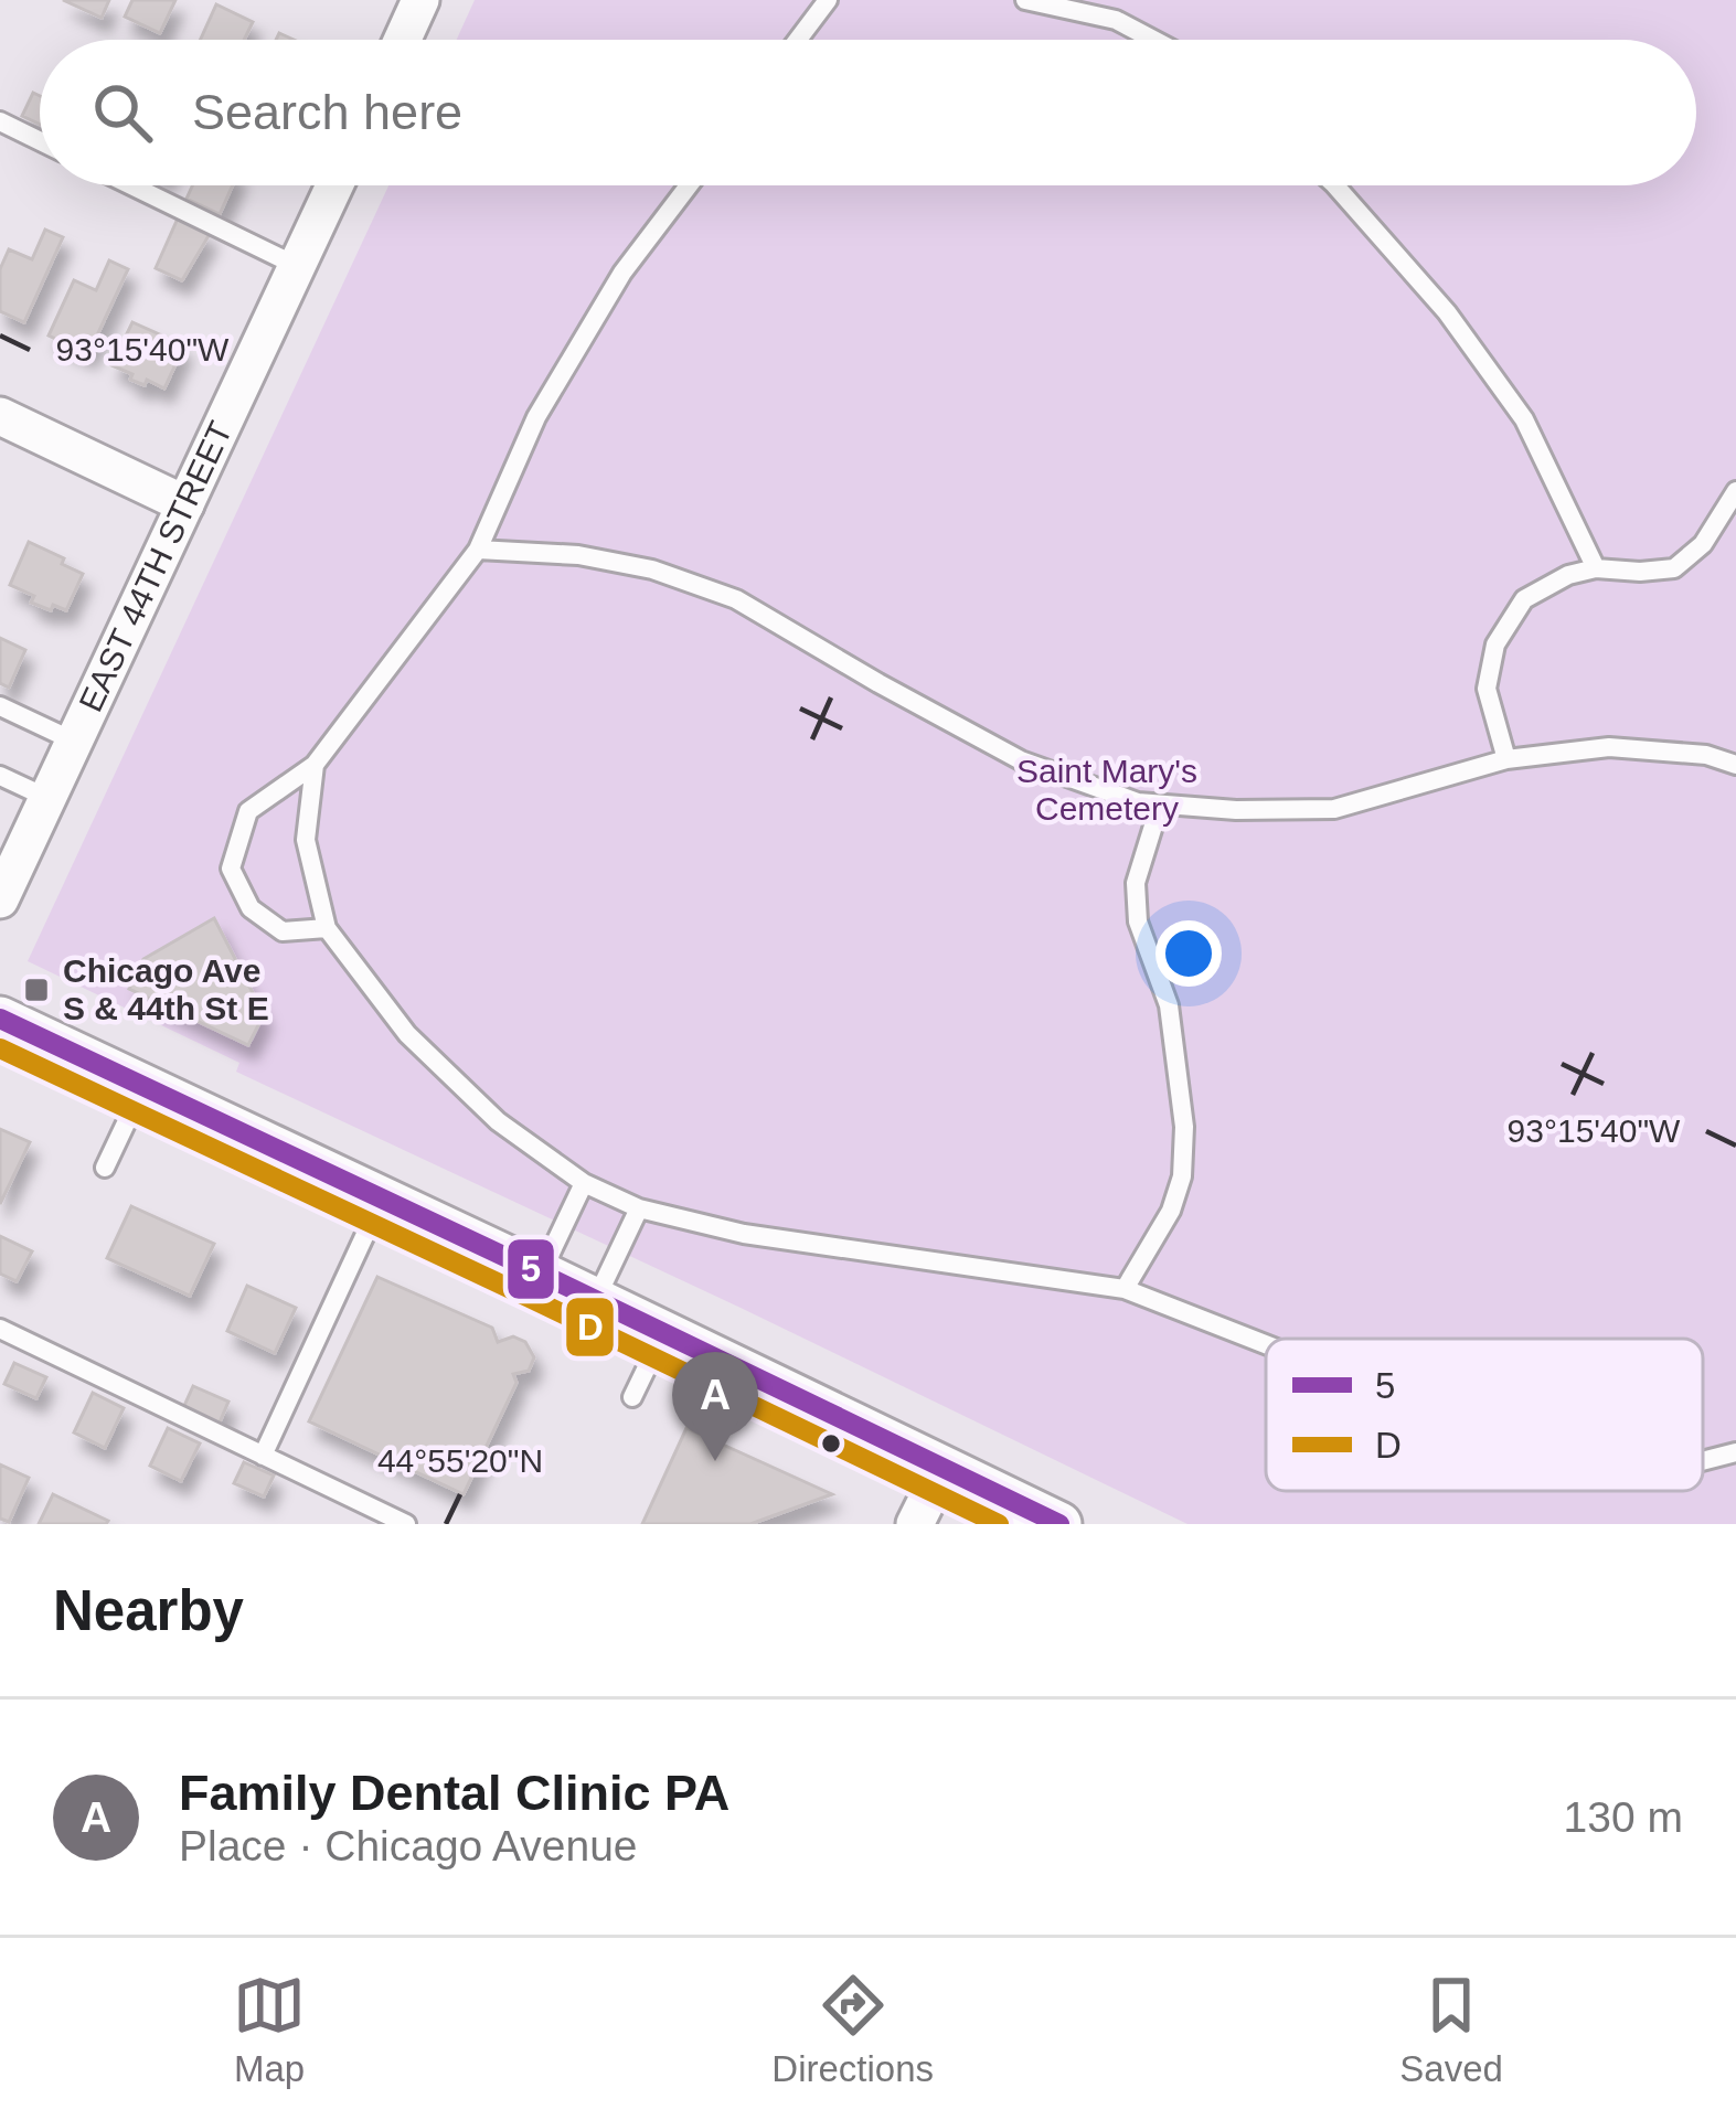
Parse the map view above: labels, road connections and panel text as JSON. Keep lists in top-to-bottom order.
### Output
{
  "streets": {
    "street": ["EAST 44TH STREET"]
  },
  "parks": ["Saint Mary's Cemetery"],
  "places": {
    "transit": ["Chicago Ave S & 44th St E"]
  },
  "lines": ["transit line 5", "transit line D"],
  "legend": ["5", "D"],
  "page": {
    "search": "Search here",
    "pins": "A",
    "heading": "Nearby",
    "list": [
      {
        "mark": "A",
        "name": "Family Dental Clinic PA",
        "note": "Place · Chicago Avenue",
        "value": "130 m"
      }
    ],
    "nav": ["Map", "Directions", "Saved"]
  },
  "coordinates": ["93°15'40\"W", "44°55'20\"N"]
}
